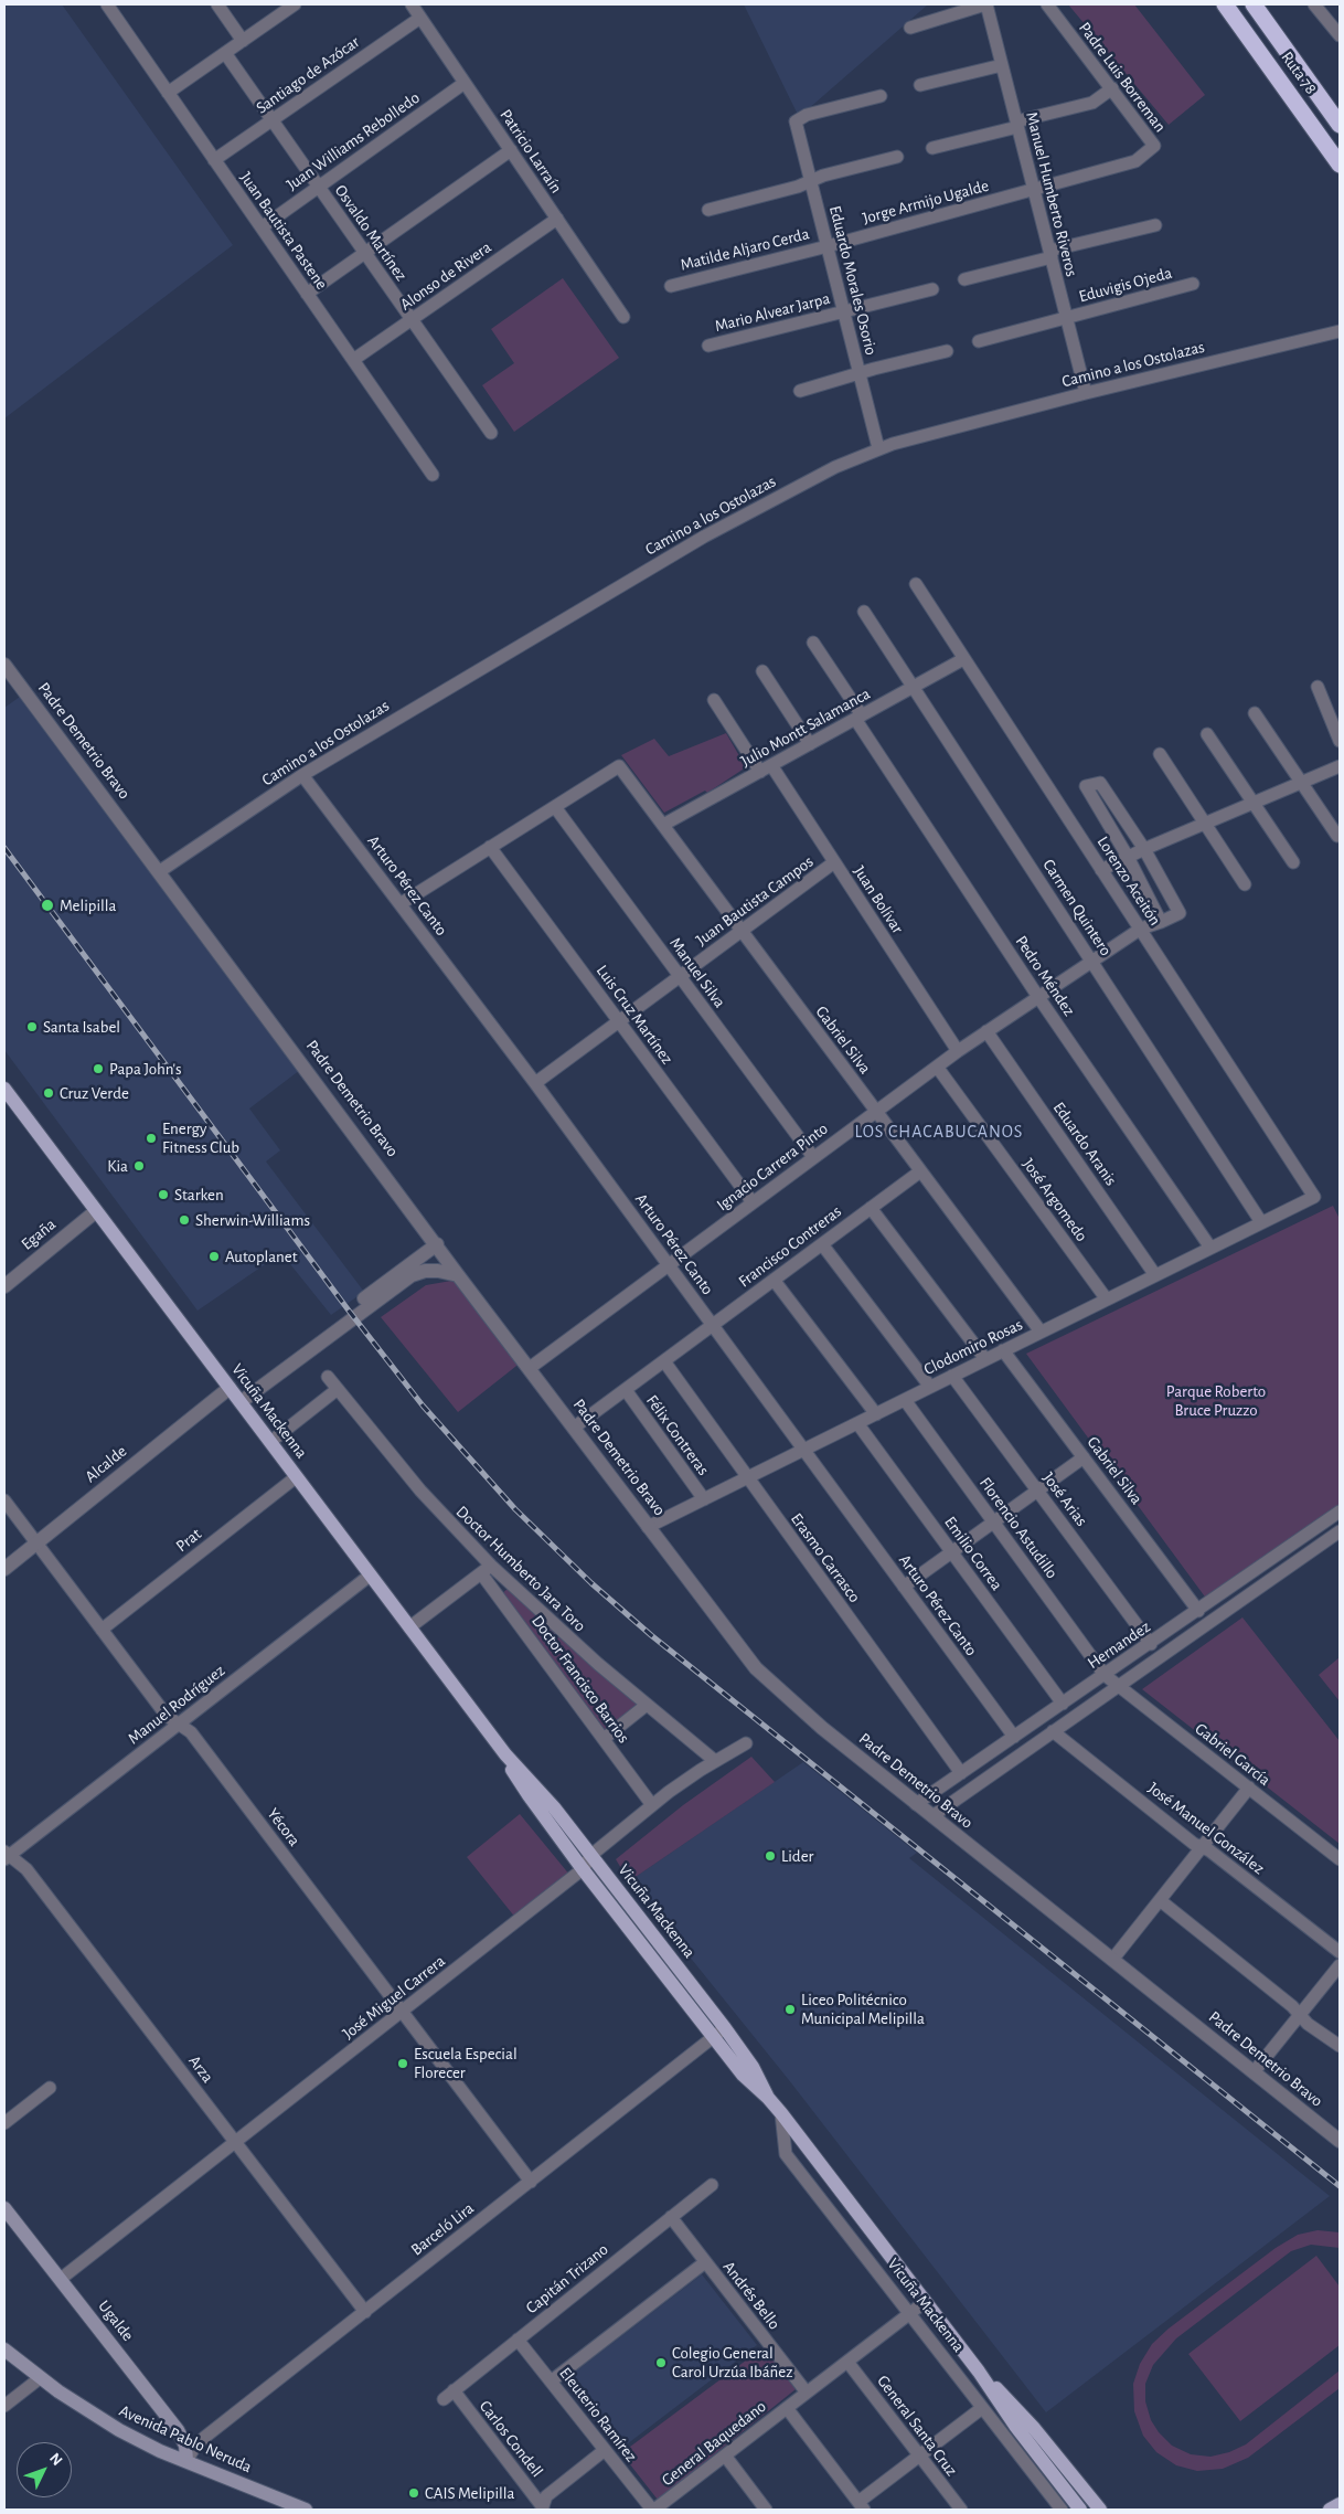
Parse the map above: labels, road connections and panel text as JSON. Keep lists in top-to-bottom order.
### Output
{
  "streets": {
    "highway": ["Ruta 78"],
    "main road": ["Vicuña Mackenna", "Ugalde", "Avenida Pablo Neruda"],
    "street": [
      "Santiago de Azócar",
      "Padre Luis Borreman",
      "Juan Williams Rebolledo",
      "Patricio Larraín",
      "Manuel Humberto Riveros",
      "Jorge Armijo Ugalde",
      "Juan Bautista Pastene",
      "Osvaldo Martínez",
      "Matilde Aljaro Cerda",
      "Alonso de Rivera",
      "Eduardo Morales Osorio",
      "Eduvigis Ojeda",
      "Mario Alvear Jarpa",
      "Camino a los Ostolazas",
      "Julio Montt Salamanca",
      "Padre Demetrio Bravo",
      "Lorenzo Aceitón",
      "Arturo Pérez Canto",
      "Juan Bolívar",
      "Juan Bautista Campos",
      "Carmen Quintero",
      "Manuel Silva",
      "Pedro Méndez",
      "Luis Cruz Martínez",
      "Gabriel Silva",
      "Eduardo Aranis",
      "Ignacio Carrera Pinto",
      "José Argomedo",
      "Egaña",
      "Francisco Contreras",
      "Clodomiro Rosas",
      "Félix Contreras",
      "Alcalde",
      "José Arias",
      "Florencio Astudillo",
      "Prat",
      "Emilio Correa",
      "Erasmo Carrasco",
      "Doctor Humberto Jara Toro",
      "Hernandez",
      "Doctor Francisco Barrios",
      "Manuel Rodríguez",
      "Gabriel García",
      "Yécora",
      "José Manuel González",
      "José Miguel Carrera",
      "Arza",
      "Barceló Lira",
      "Capitán Trizano",
      "Andrés Bello",
      "Eleuterio Ramírez",
      "General Santa Cruz",
      "Carlos Condell",
      "General Baquedano"
    ]
  },
  "crossings": [
    ["Santiago de Azócar", "Patricio Larraín"],
    ["Santiago de Azócar", "Juan Bautista Pastene"],
    ["Santiago de Azócar", "Osvaldo Martínez"],
    ["Padre Luis Borreman", "Manuel Humberto Riveros"],
    ["Padre Luis Borreman", "Jorge Armijo Ugalde"],
    ["Juan Williams Rebolledo", "Patricio Larraín"],
    ["Juan Williams Rebolledo", "Juan Bautista Pastene"],
    ["Juan Williams Rebolledo", "Osvaldo Martínez"],
    ["Patricio Larraín", "Alonso de Rivera"],
    ["Manuel Humberto Riveros", "Jorge Armijo Ugalde"],
    ["Manuel Humberto Riveros", "Eduvigis Ojeda"],
    ["Manuel Humberto Riveros", "Camino a los Ostolazas"],
    ["Jorge Armijo Ugalde", "Matilde Aljaro Cerda"],
    ["Jorge Armijo Ugalde", "Eduardo Morales Osorio"],
    ["Juan Bautista Pastene", "Alonso de Rivera"],
    ["Osvaldo Martínez", "Alonso de Rivera"],
    ["Matilde Aljaro Cerda", "Eduardo Morales Osorio"],
    ["Eduardo Morales Osorio", "Mario Alvear Jarpa"],
    ["Eduardo Morales Osorio", "Camino a los Ostolazas"],
    ["Camino a los Ostolazas", "Padre Demetrio Bravo"],
    ["Camino a los Ostolazas", "Arturo Pérez Canto"],
    ["Julio Montt Salamanca", "Lorenzo Aceitón"],
    ["Julio Montt Salamanca", "Juan Bolívar"],
    ["Julio Montt Salamanca", "Carmen Quintero"],
    ["Julio Montt Salamanca", "Pedro Méndez"],
    ["Julio Montt Salamanca", "Gabriel Silva"],
    ["Padre Demetrio Bravo", "Ignacio Carrera Pinto"],
    ["Padre Demetrio Bravo", "Francisco Contreras"],
    ["Padre Demetrio Bravo", "Clodomiro Rosas"],
    ["Padre Demetrio Bravo", "Alcalde"],
    ["Padre Demetrio Bravo", "Hernandez"],
    ["Lorenzo Aceitón", "Ignacio Carrera Pinto"],
    ["Lorenzo Aceitón", "Clodomiro Rosas"],
    ["Arturo Pérez Canto", "Juan Bautista Campos"],
    ["Arturo Pérez Canto", "Ignacio Carrera Pinto"],
    ["Arturo Pérez Canto", "Francisco Contreras"],
    ["Arturo Pérez Canto", "Clodomiro Rosas"],
    ["Arturo Pérez Canto", "Hernandez"],
    ["Juan Bolívar", "Juan Bautista Campos"],
    ["Juan Bolívar", "Ignacio Carrera Pinto"],
    ["Juan Bautista Campos", "Manuel Silva"],
    ["Juan Bautista Campos", "Luis Cruz Martínez"],
    ["Juan Bautista Campos", "Gabriel Silva"],
    ["Carmen Quintero", "Ignacio Carrera Pinto"],
    ["Carmen Quintero", "Clodomiro Rosas"],
    ["Manuel Silva", "Gabriel Silva"],
    ["Manuel Silva", "Ignacio Carrera Pinto"],
    ["Pedro Méndez", "Ignacio Carrera Pinto"],
    ["Pedro Méndez", "Clodomiro Rosas"],
    ["Luis Cruz Martínez", "Ignacio Carrera Pinto"],
    ["Gabriel Silva", "Ignacio Carrera Pinto"],
    ["Gabriel Silva", "Francisco Contreras"],
    ["Gabriel Silva", "Clodomiro Rosas"],
    ["Gabriel Silva", "Hernandez"],
    ["Eduardo Aranis", "Ignacio Carrera Pinto"],
    ["Eduardo Aranis", "Clodomiro Rosas"],
    ["Ignacio Carrera Pinto", "José Argomedo"],
    ["José Argomedo", "Clodomiro Rosas"],
    ["Egaña", "Vicuña Mackenna"],
    ["Francisco Contreras", "Félix Contreras"],
    ["Francisco Contreras", "Erasmo Carrasco"],
    ["Clodomiro Rosas", "Félix Contreras"],
    ["Clodomiro Rosas", "José Arias"],
    ["Clodomiro Rosas", "Florencio Astudillo"],
    ["Clodomiro Rosas", "Emilio Correa"],
    ["Clodomiro Rosas", "Erasmo Carrasco"],
    ["Vicuña Mackenna", "Alcalde"],
    ["Vicuña Mackenna", "Prat"],
    ["Vicuña Mackenna", "Manuel Rodríguez"],
    ["Vicuña Mackenna", "José Miguel Carrera"],
    ["Vicuña Mackenna", "Barceló Lira"],
    ["Vicuña Mackenna", "General Baquedano"],
    ["Alcalde", "Yécora"],
    ["José Arias", "Hernandez"],
    ["Florencio Astudillo", "Hernandez"],
    ["Florencio Astudillo", "Gabriel García"],
    ["Prat", "Yécora"],
    ["Emilio Correa", "Hernandez"],
    ["Erasmo Carrasco", "Hernandez"],
    ["Doctor Humberto Jara Toro", "Doctor Francisco Barrios"],
    ["Doctor Humberto Jara Toro", "José Miguel Carrera"],
    ["Hernandez", "Gabriel García"],
    ["Hernandez", "José Manuel González"],
    ["Doctor Francisco Barrios", "José Miguel Carrera"],
    ["Manuel Rodríguez", "Yécora"],
    ["Manuel Rodríguez", "Arza"],
    ["Yécora", "José Miguel Carrera"],
    ["Yécora", "Barceló Lira"],
    ["José Miguel Carrera", "Arza"],
    ["José Miguel Carrera", "Ugalde"],
    ["Arza", "Barceló Lira"],
    ["Barceló Lira", "Ugalde"],
    ["Barceló Lira", "Avenida Pablo Neruda"],
    ["Capitán Trizano", "Andrés Bello"],
    ["Capitán Trizano", "Eleuterio Ramírez"],
    ["Capitán Trizano", "Carlos Condell"],
    ["Andrés Bello", "General Baquedano"],
    ["Ugalde", "Avenida Pablo Neruda"],
    ["Eleuterio Ramírez", "General Baquedano"],
    ["General Santa Cruz", "General Baquedano"]
  ],
  "districts": ["LOS CHACABUCANOS"],
  "parks": ["Parque Roberto Bruce Pruzzo"],
  "places": [
    "Melipilla",
    "Santa Isabel",
    "Papa John's",
    "Cruz Verde",
    "Energy Fitness Club",
    "Kia",
    "Starken",
    "Sherwin-Williams",
    "Autoplanet",
    "Lider",
    "Liceo Politécnico Municipal Melipilla",
    "Escuela Especial Florecer",
    "Colegio General Carol Urzúa Ibáñez",
    "CAIS Melipilla"
  ],
  "north": "top right"
}
